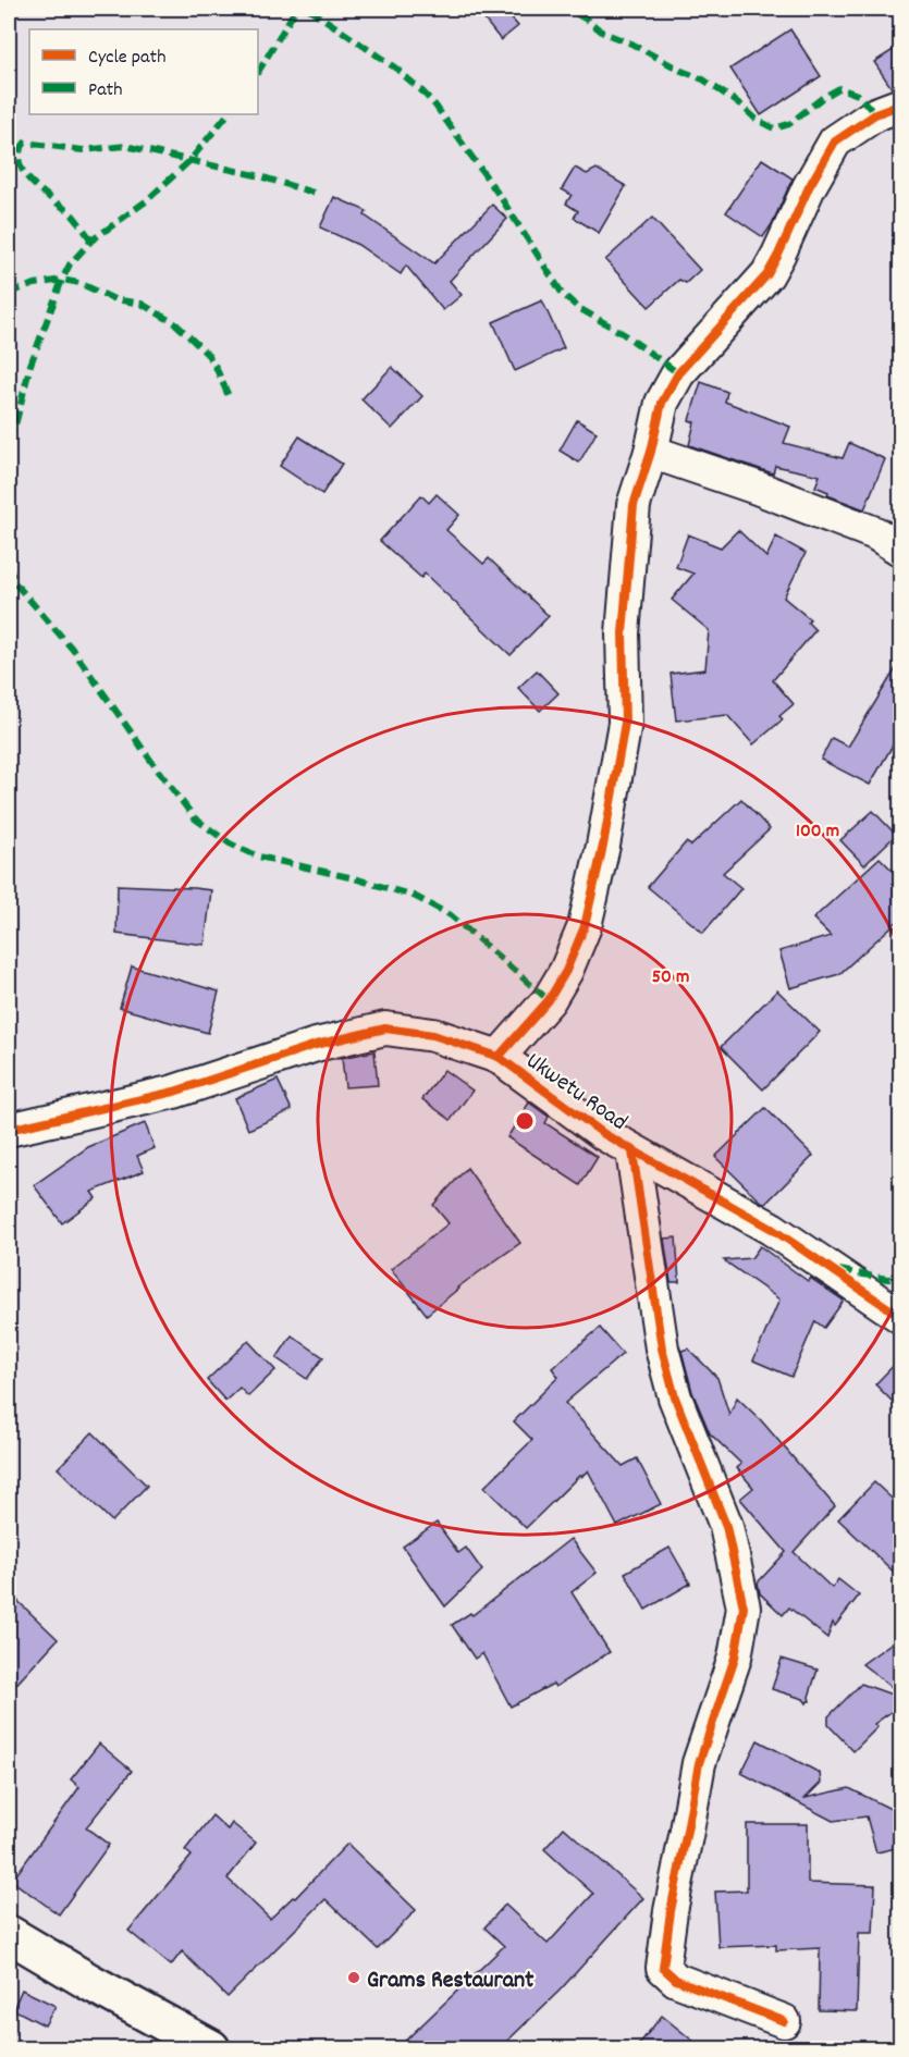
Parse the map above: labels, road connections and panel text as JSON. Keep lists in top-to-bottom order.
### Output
{
  "streets": {
    "street": ["Ukwetu Road"]
  },
  "places": ["Grams Restaurant"],
  "legend": ["Cycle path", "Path"],
  "rings": ["100 m", "50 m"]
}
